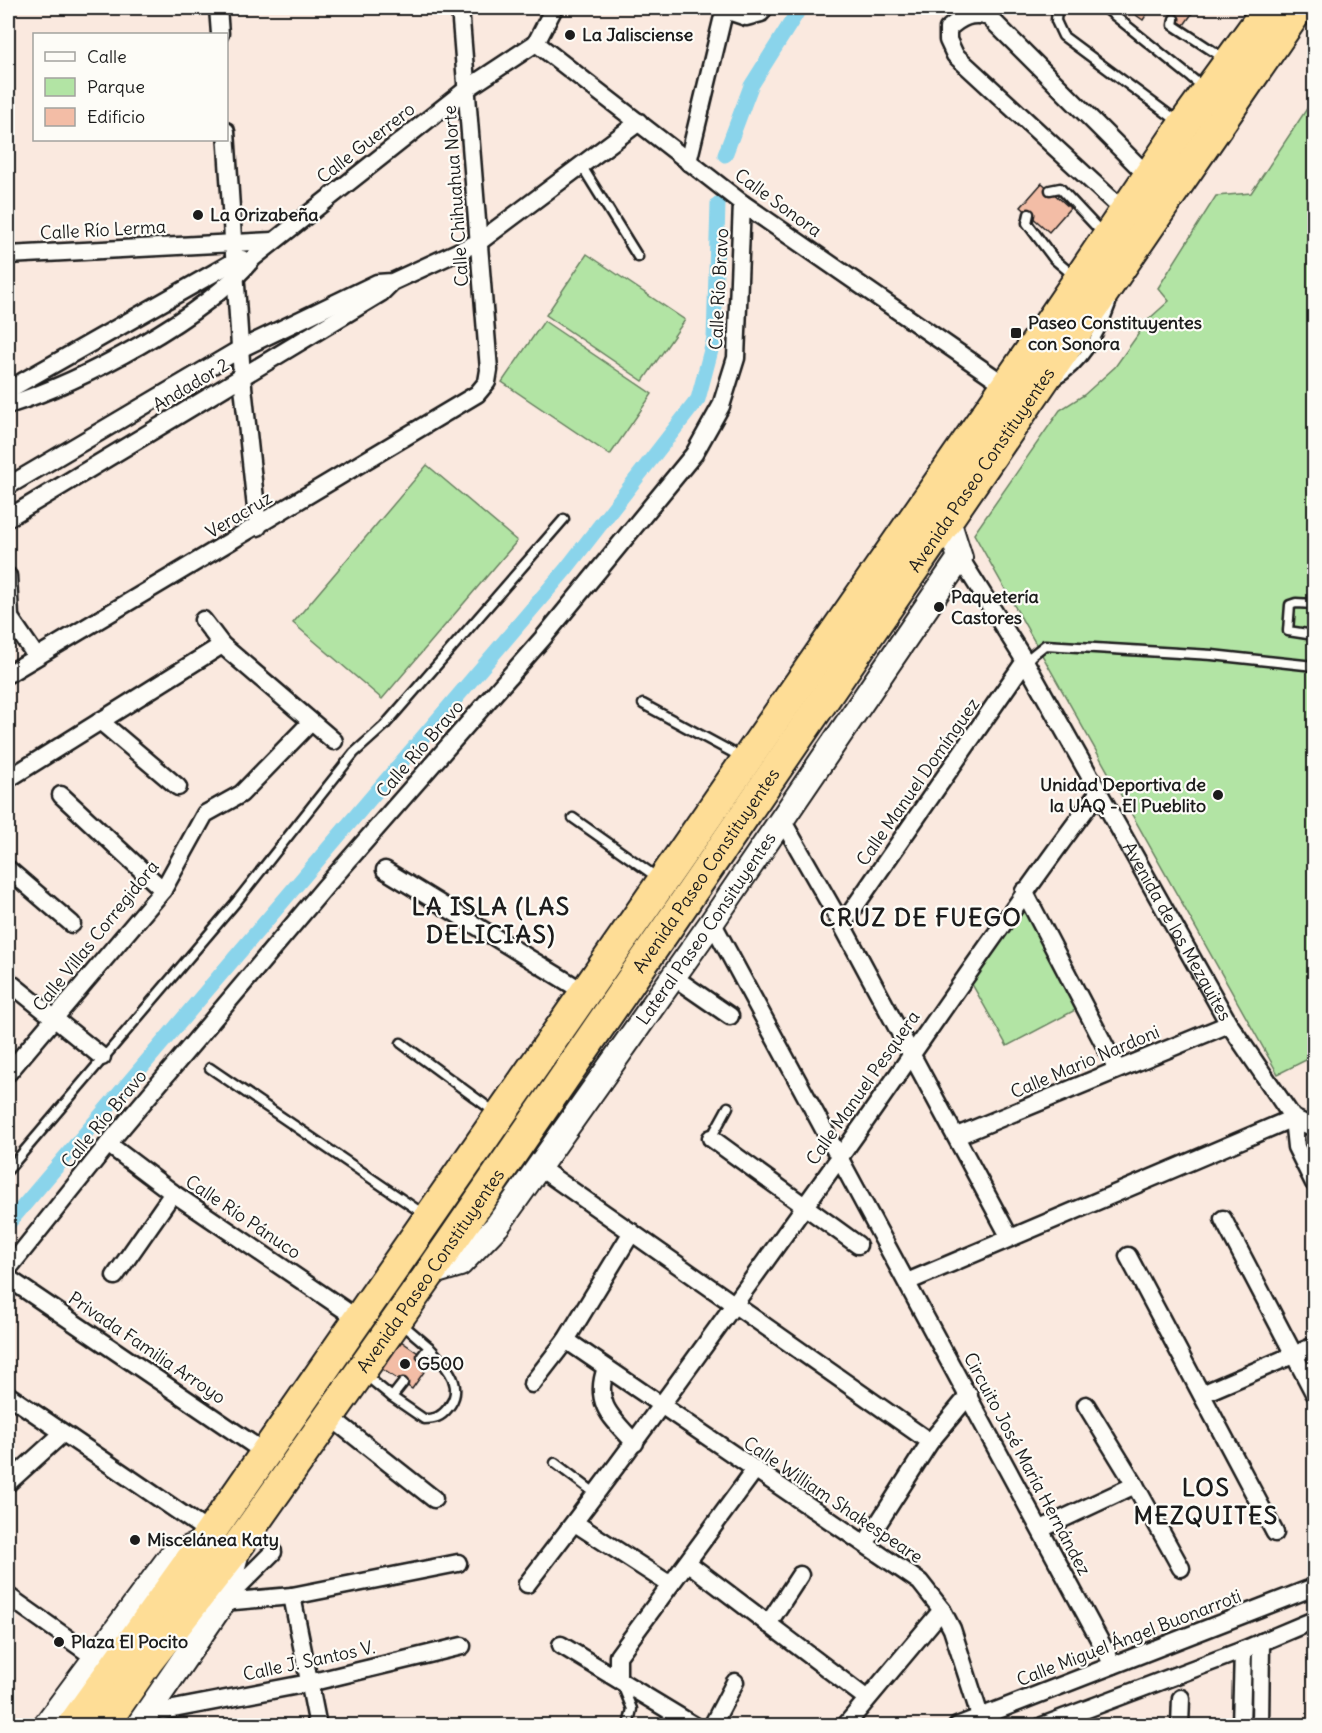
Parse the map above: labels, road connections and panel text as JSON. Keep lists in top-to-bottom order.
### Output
{
  "streets": {
    "highway": ["Avenida Paseo Constituyentes"],
    "street": [
      "Calle Guerrero",
      "Calle Chihuahua Norte",
      "Calle Sonora",
      "Calle Río Lerma",
      "Calle Río Bravo",
      "Andador 2",
      "Veracruz",
      "Calle Manuel Domínguez",
      "Lateral Paseo Consituyentes",
      "Avenida de los Mezquites",
      "Calle Villas Corregidora",
      "Calle Mario Nardoni",
      "Calle Manuel Pesquera",
      "Calle Río Pánuco",
      "Privada Familia Arroyo",
      "Circuito José María Hernández",
      "Calle William Shakespeare",
      "Calle Miguel Ángel Buonarroti",
      "Calle J. Santos V."
    ]
  },
  "crossings": [
    ["Calle Guerrero", "Calle Chihuahua Norte"],
    ["Calle Guerrero", "Calle Sonora"],
    ["Calle Guerrero", "Calle Río Lerma"],
    ["Calle Chihuahua Norte", "Andador 2"],
    ["Calle Chihuahua Norte", "Veracruz"],
    ["Calle Sonora", "Calle Río Bravo"],
    ["Calle Sonora", "Andador 2"],
    ["Calle Sonora", "Avenida Paseo Constituyentes"],
    ["Calle Río Bravo", "Calle Río Pánuco"],
    ["Avenida Paseo Constituyentes", "Lateral Paseo Consituyentes"],
    ["Avenida Paseo Constituyentes", "Avenida de los Mezquites"],
    ["Avenida Paseo Constituyentes", "Calle Río Pánuco"],
    ["Avenida Paseo Constituyentes", "Privada Familia Arroyo"],
    ["Calle Manuel Domínguez", "Avenida de los Mezquites"],
    ["Lateral Paseo Consituyentes", "Avenida de los Mezquites"],
    ["Lateral Paseo Consituyentes", "Circuito José María Hernández"],
    ["Avenida de los Mezquites", "Calle Mario Nardoni"],
    ["Avenida de los Mezquites", "Calle Manuel Pesquera"],
    ["Calle Manuel Pesquera", "Circuito José María Hernández"],
    ["Calle Manuel Pesquera", "Calle William Shakespeare"],
    ["Circuito José María Hernández", "Calle Miguel Ángel Buonarroti"],
    ["Calle William Shakespeare", "Calle Miguel Ángel Buonarroti"]
  ],
  "districts": ["LA ISLA (LAS DELICIAS)", "CRUZ DE FUEGO", "LOS MEZQUITES"],
  "places": {
    "other": [
      "La Jalisciense",
      "La Orizabeña",
      "Paquetería Castores",
      "Unidad Deportiva de la UAQ - El Pueblito",
      "G500",
      "Miscelánea Katy",
      "Plaza El Pocito"
    ],
    "transit": ["Paseo Constituyentes con Sonora"]
  },
  "legend": ["Calle", "Parque", "Edificio"]
}
